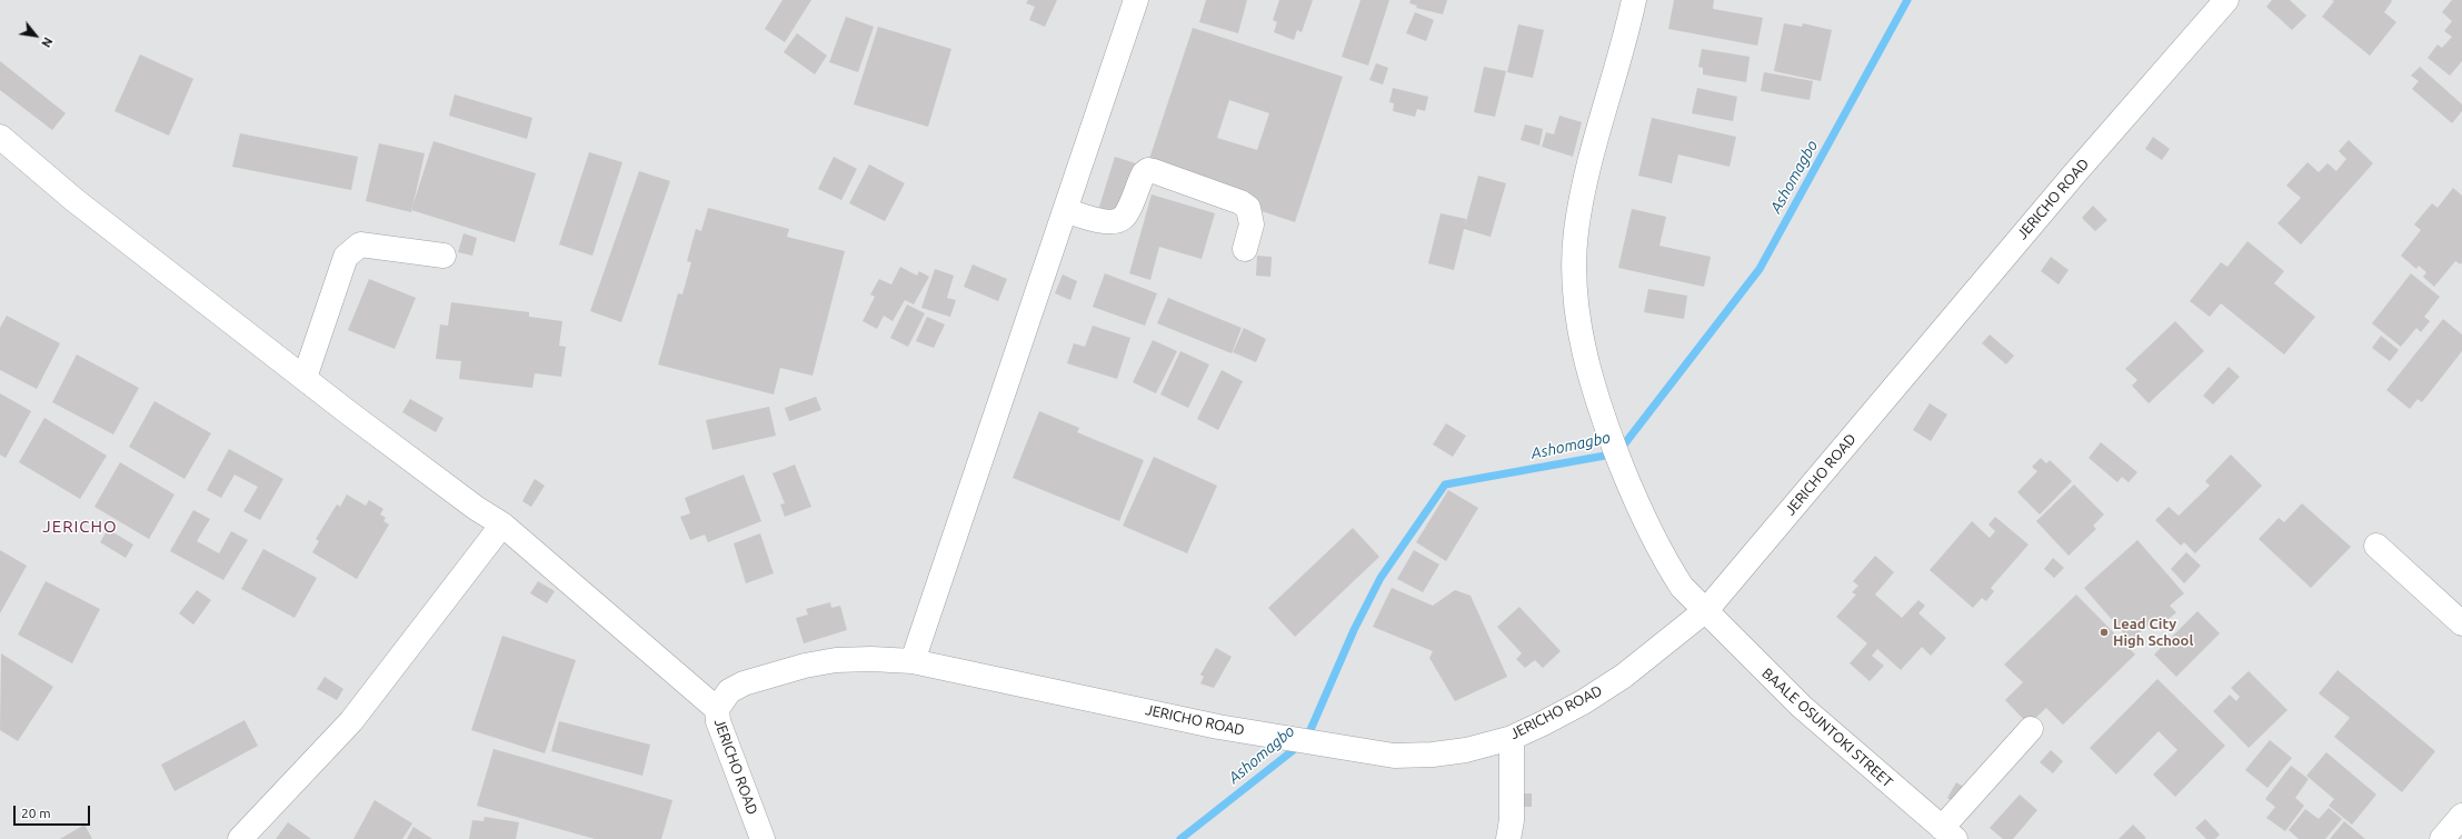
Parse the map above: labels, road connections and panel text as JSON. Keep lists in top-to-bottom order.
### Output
{
  "streets": {
    "street": ["JERICHO ROAD", "BAALE OSUNTOKI STREET"]
  },
  "crossings": [
    ["JERICHO ROAD", "BAALE OSUNTOKI STREET"]
  ],
  "districts": ["JERICHO"],
  "water": ["Ashomagbo"],
  "places": ["Lead City High School"],
  "scale_bar": "20 m",
  "north": "bottom right"
}
